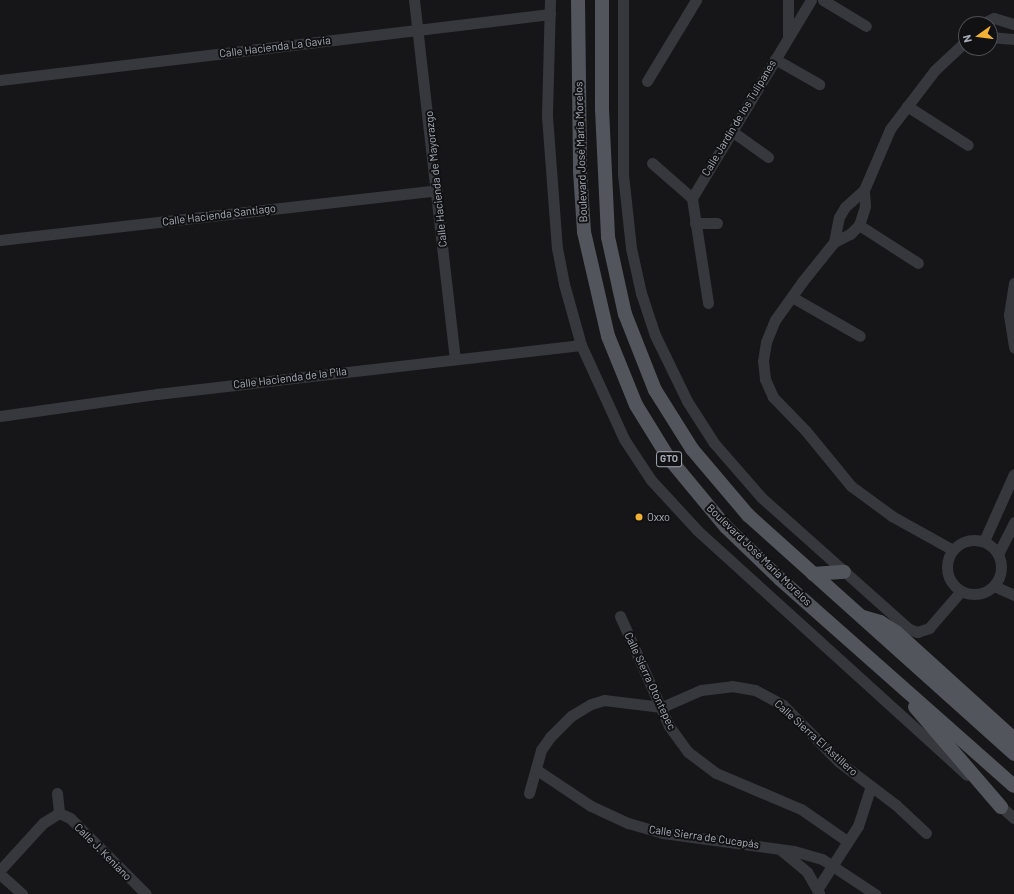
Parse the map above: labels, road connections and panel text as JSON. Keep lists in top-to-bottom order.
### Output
{
  "streets": {
    "main road": ["Boulevard José María Morelos", "GTO"],
    "street": [
      "Calle Hacienda La Gavia",
      "Calle Jardín de los Tulipanes",
      "Calle Hacienda de Mayorazgo",
      "Calle Hacienda Santiago",
      "Calle Hacienda de la Pila",
      "Calle Sierra Otontepec",
      "Calle Sierra El Astillero",
      "Calle Sierra de Cucapás",
      "Calle J. Keniano"
    ]
  },
  "crossings": [
    ["Calle Hacienda La Gavia", "Calle Hacienda de Mayorazgo"],
    ["Calle Hacienda de Mayorazgo", "Calle Hacienda Santiago"],
    ["Calle Hacienda de Mayorazgo", "Calle Hacienda de la Pila"],
    ["Calle Sierra Otontepec", "Calle Sierra El Astillero"]
  ],
  "places": ["Oxxo"],
  "north": "left"
}
